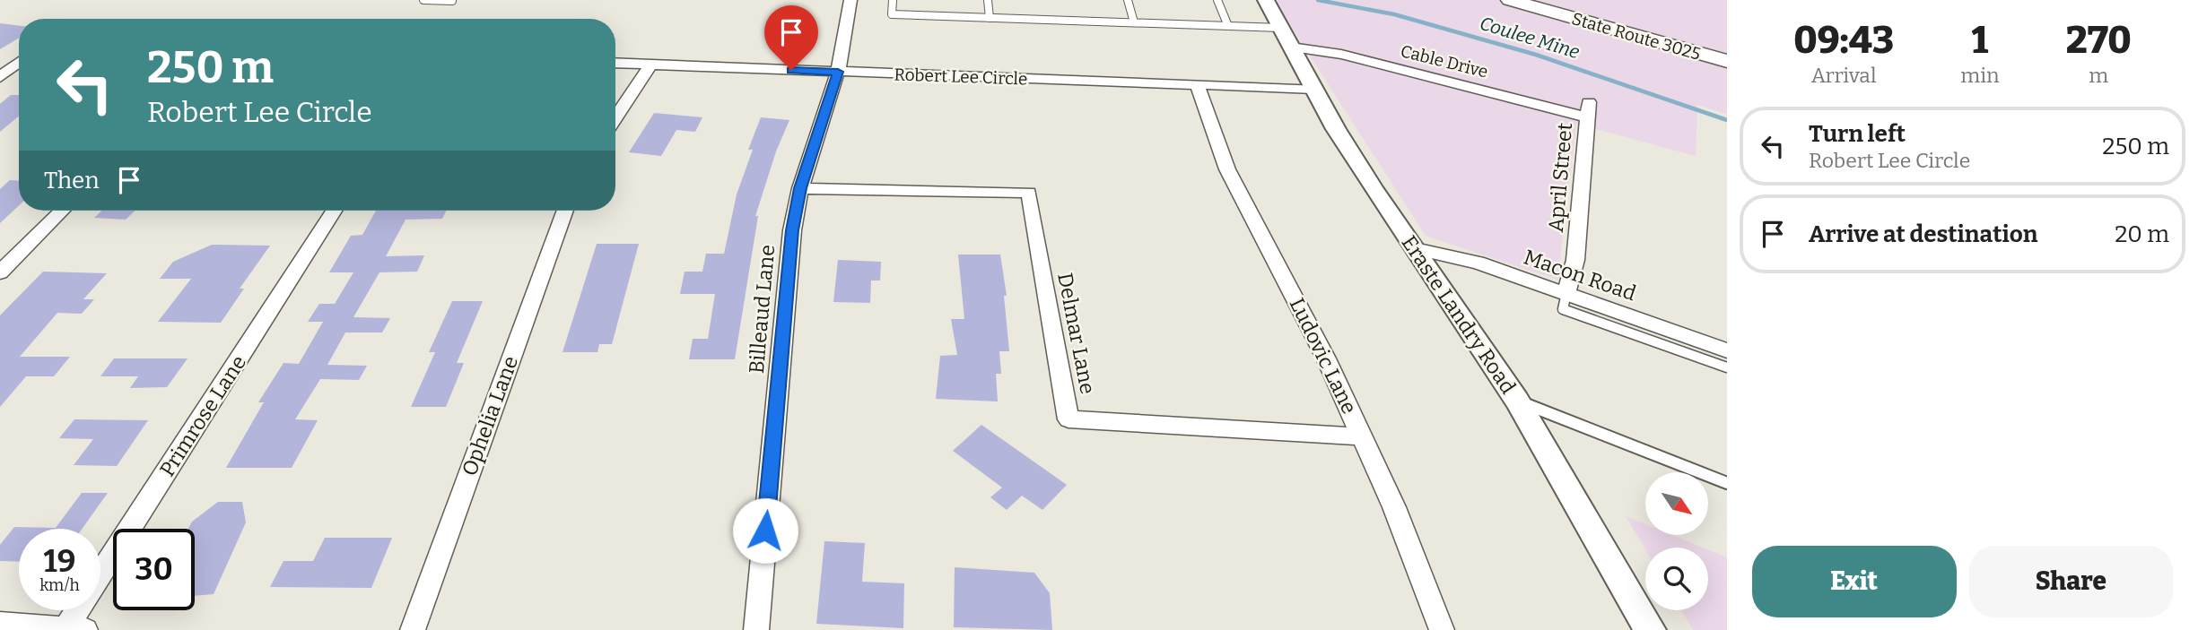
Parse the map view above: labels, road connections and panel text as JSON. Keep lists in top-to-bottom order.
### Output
{
  "streets": {
    "main road": ["State Route 3025"],
    "street": [
      "Cable Drive",
      "Robert Lee Circle",
      "April Street",
      "Macon Road",
      "Billeaud Lane",
      "Eraste Landry Road",
      "Delmar Lane",
      "Ludovic Lane",
      "Primrose Lane",
      "Ophelia Lane"
    ]
  },
  "crossings": [
    ["Cable Drive", "April Street"],
    ["Cable Drive", "Eraste Landry Road"],
    ["Robert Lee Circle", "Billeaud Lane"],
    ["Robert Lee Circle", "Eraste Landry Road"],
    ["Robert Lee Circle", "Ludovic Lane"],
    ["April Street", "Macon Road"],
    ["Macon Road", "Eraste Landry Road"],
    ["Billeaud Lane", "Delmar Lane"],
    ["Delmar Lane", "Ludovic Lane"]
  ],
  "water": ["Coulee Mine"],
  "north": "bottom right",
  "page": {
    "eta": [
      "09:43",
      "Arrival",
      "1",
      "min",
      "270",
      "m"
    ],
    "turn": ["250 m", "Robert Lee Circle"],
    "list": [
      {
        "name": "Turn left",
        "note": "Robert Lee Circle",
        "value": "250 m"
      },
      {
        "name": "Arrive at destination",
        "value": "20 m"
      }
    ],
    "then": "Then",
    "speed": "19 km/h",
    "limit": "30",
    "buttons": ["Exit", "Share"]
  }
}
